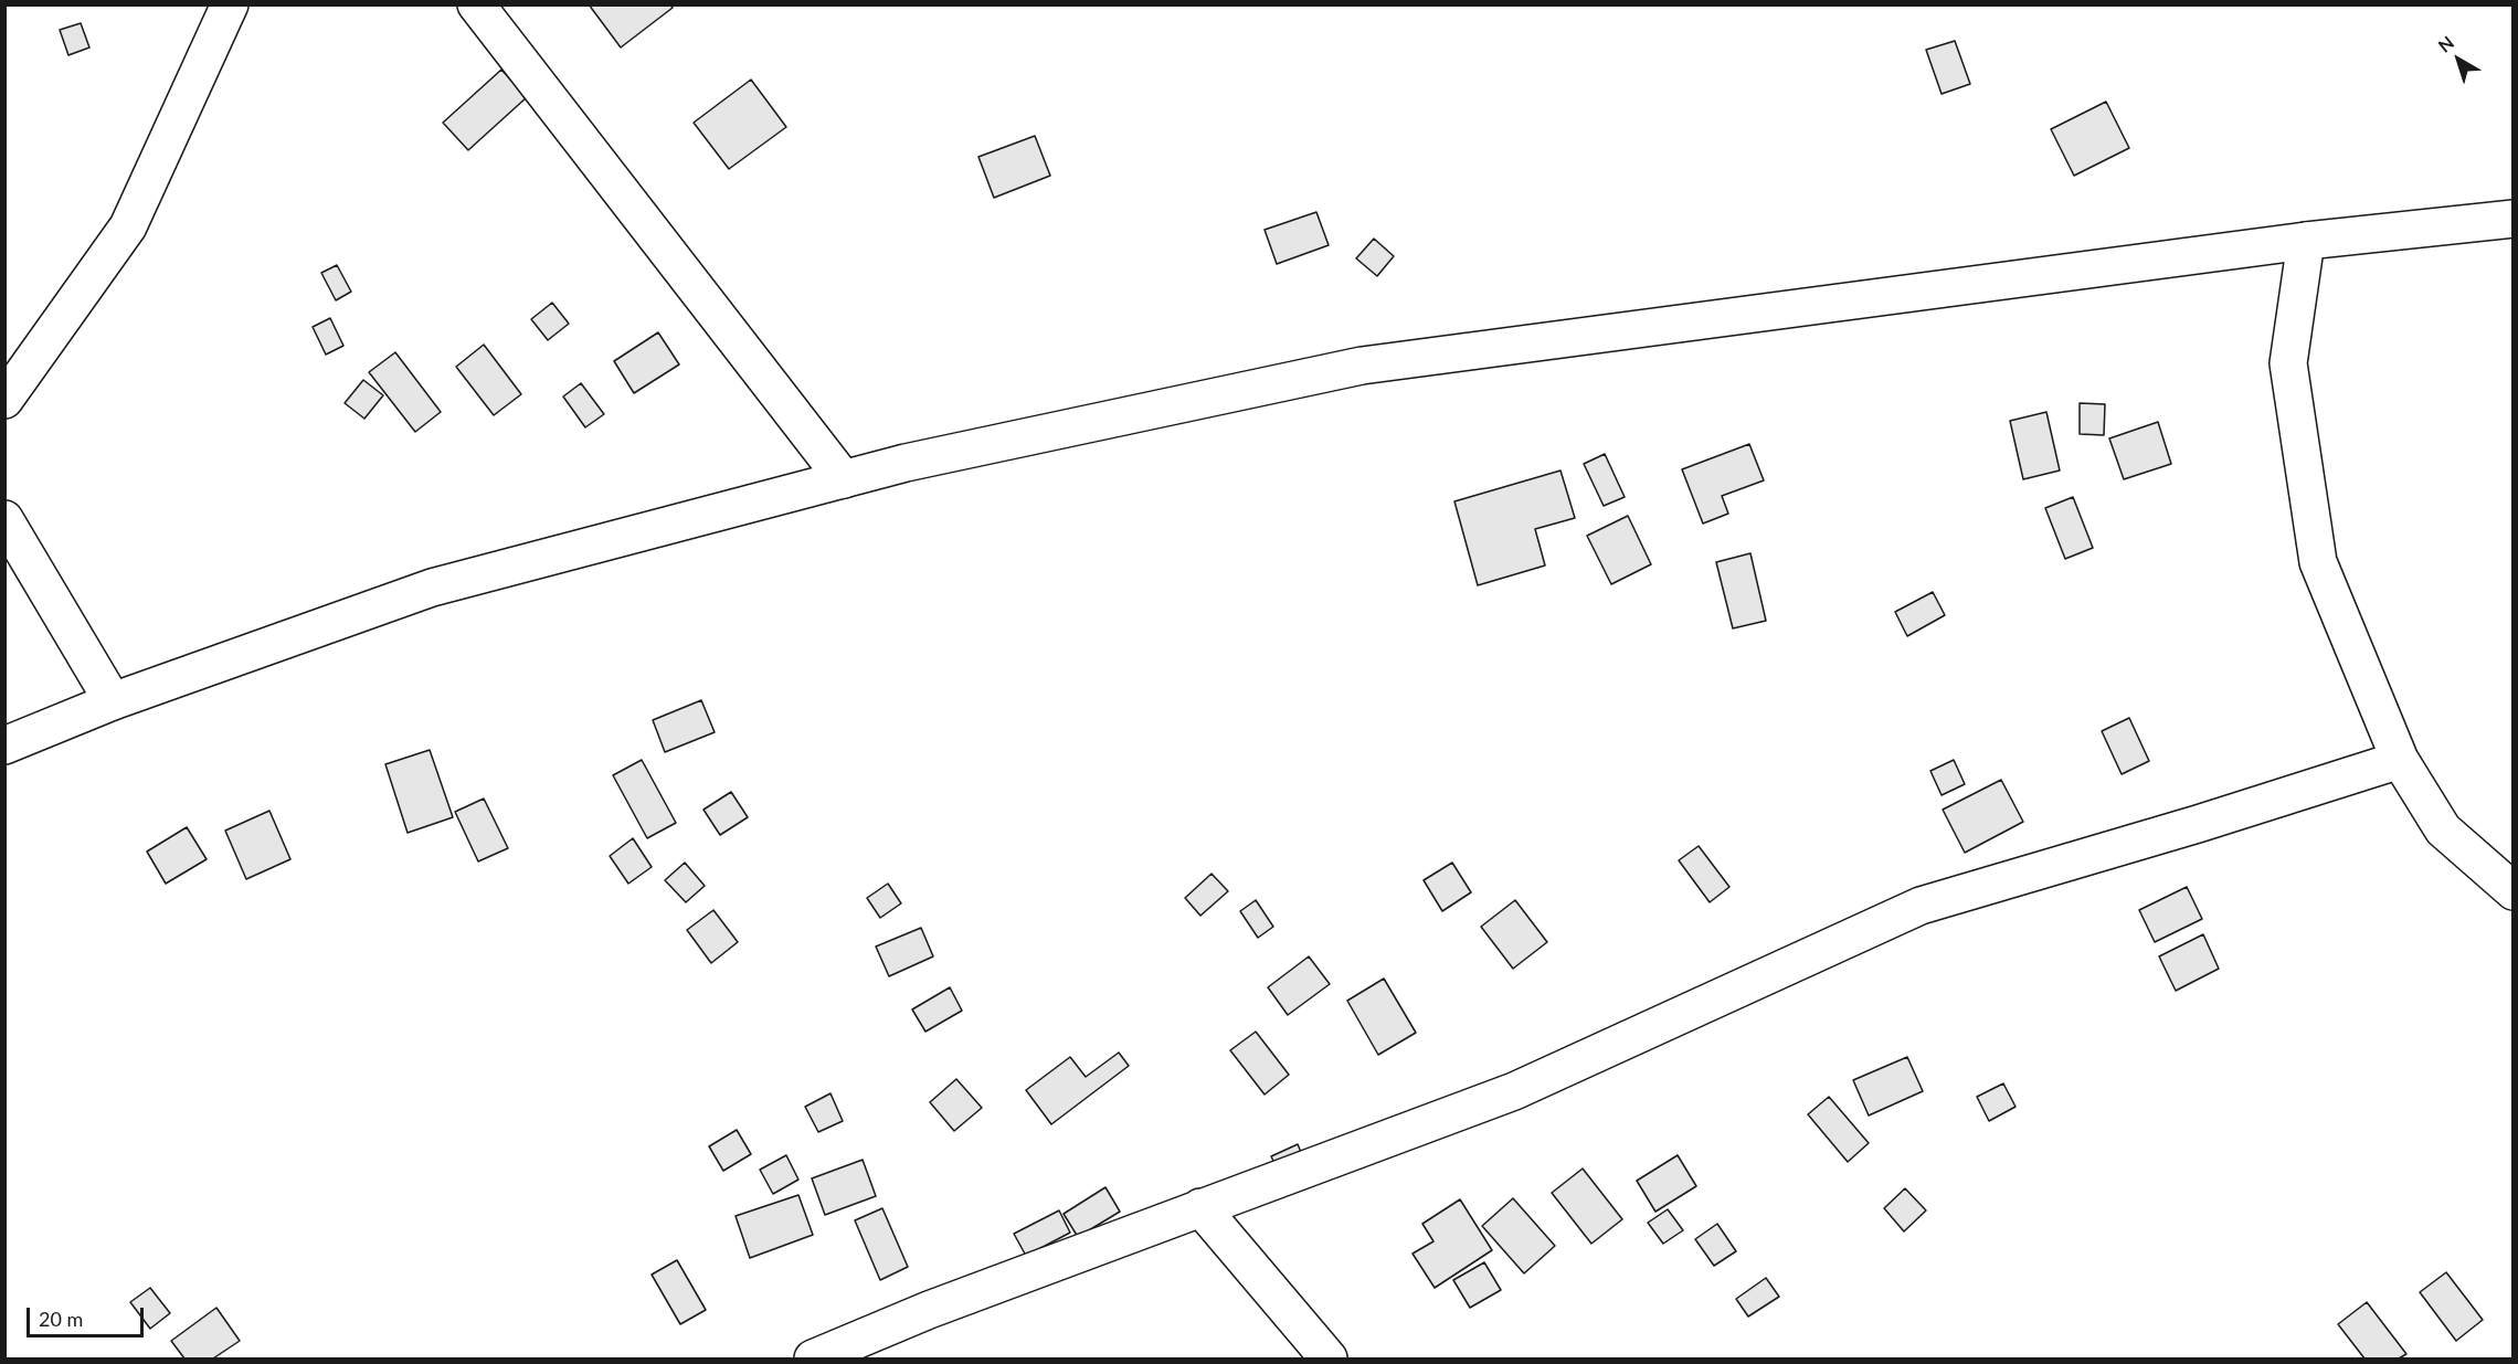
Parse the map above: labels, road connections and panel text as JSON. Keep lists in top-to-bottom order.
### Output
{
  "scale_bar": "20 m",
  "north": "top left"
}
